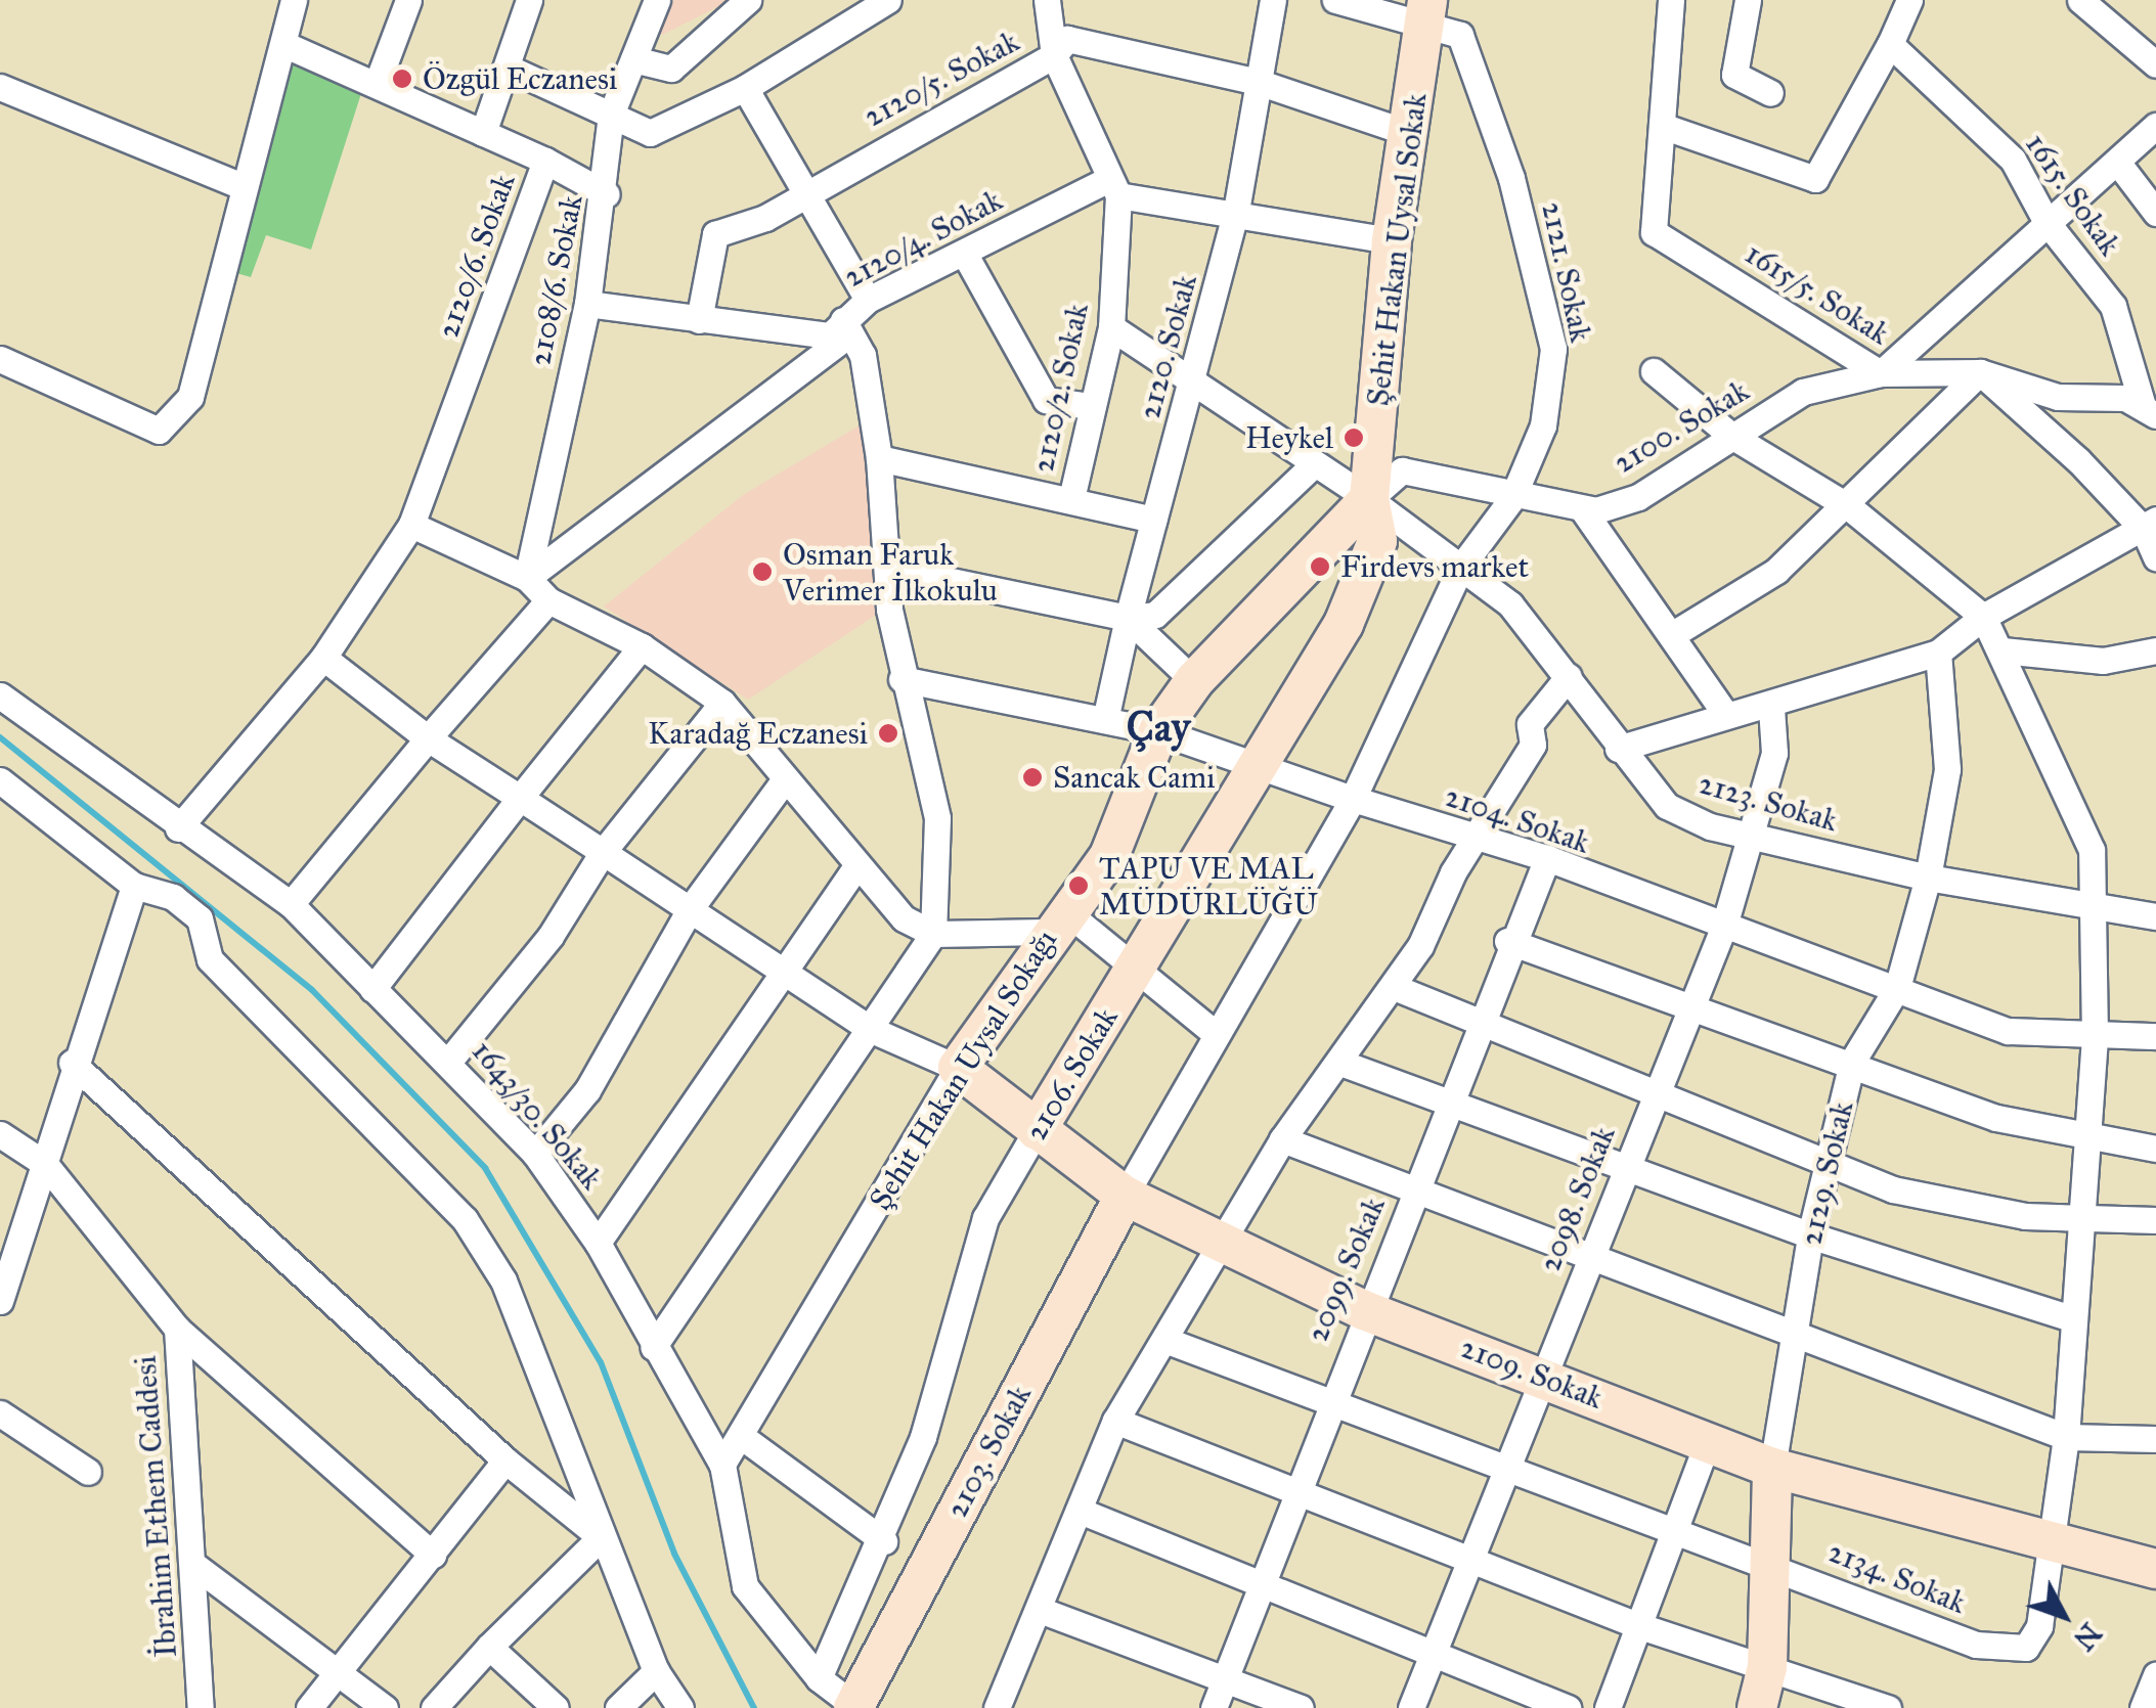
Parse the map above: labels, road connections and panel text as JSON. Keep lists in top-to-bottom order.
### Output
{
  "streets": {
    "main road": [
      "Şehit Hakan Uysal Sokak",
      "Şehit Hakan Uysal Sokağı",
      "2106. Sokak",
      "2129. Sokak",
      "2109. Sokak",
      "2103. Sokak"
    ],
    "street": [
      "2120/5. Sokak",
      "1615. Sokak",
      "2120/4. Sokak",
      "2120/6. Sokak",
      "2121. Sokak",
      "2108/6. Sokak",
      "1615/5. Sokak",
      "2120. Sokak",
      "2120/2. Sokak",
      "2100. Sokak",
      "2123. Sokak",
      "2104. Sokak",
      "1643/30. Sokak",
      "2098. Sokak",
      "2099. Sokak",
      "İbrahim Ethem Caddesi",
      "2134. Sokak"
    ]
  },
  "crossings": [
    ["2120/5. Sokak", "2120/4. Sokak"],
    ["2120/5. Sokak", "Şehit Hakan Uysal Sokak"],
    ["2120/5. Sokak", "2120. Sokak"],
    ["2120/5. Sokak", "2120/2. Sokak"],
    ["1615. Sokak", "1615/5. Sokak"],
    ["1615. Sokak", "2100. Sokak"],
    ["2120/4. Sokak", "2108/6. Sokak"],
    ["2120/4. Sokak", "2120/2. Sokak"],
    ["Şehit Hakan Uysal Sokak", "2121. Sokak"],
    ["Şehit Hakan Uysal Sokak", "2100. Sokak"],
    ["Şehit Hakan Uysal Sokak", "2123. Sokak"],
    ["Şehit Hakan Uysal Sokak", "Şehit Hakan Uysal Sokağı"],
    ["Şehit Hakan Uysal Sokak", "2106. Sokak"],
    ["2120/6. Sokak", "1643/30. Sokak"],
    ["2121. Sokak", "2100. Sokak"],
    ["2121. Sokak", "2123. Sokak"],
    ["2121. Sokak", "2104. Sokak"],
    ["1615/5. Sokak", "2100. Sokak"],
    ["2120. Sokak", "2104. Sokak"],
    ["2100. Sokak", "2123. Sokak"],
    ["2100. Sokak", "Şehit Hakan Uysal Sokağı"],
    ["2100. Sokak", "2106. Sokak"],
    ["2123. Sokak", "Şehit Hakan Uysal Sokağı"],
    ["2123. Sokak", "2106. Sokak"],
    ["2123. Sokak", "2129. Sokak"],
    ["2123. Sokak", "2098. Sokak"],
    ["2123. Sokak", "2134. Sokak"],
    ["2104. Sokak", "Şehit Hakan Uysal Sokağı"],
    ["2104. Sokak", "2106. Sokak"],
    ["2104. Sokak", "2129. Sokak"],
    ["2104. Sokak", "2098. Sokak"],
    ["2104. Sokak", "2099. Sokak"],
    ["2104. Sokak", "2134. Sokak"],
    ["Şehit Hakan Uysal Sokağı", "2106. Sokak"],
    ["Şehit Hakan Uysal Sokağı", "1643/30. Sokak"],
    ["Şehit Hakan Uysal Sokağı", "2109. Sokak"],
    ["2106. Sokak", "1643/30. Sokak"],
    ["2106. Sokak", "2109. Sokak"],
    ["1643/30. Sokak", "2103. Sokak"],
    ["2129. Sokak", "2109. Sokak"],
    ["2129. Sokak", "2134. Sokak"],
    ["2098. Sokak", "2109. Sokak"],
    ["2098. Sokak", "2134. Sokak"],
    ["2099. Sokak", "2109. Sokak"],
    ["2099. Sokak", "2134. Sokak"],
    ["2109. Sokak", "2103. Sokak"],
    ["2109. Sokak", "2134. Sokak"]
  ],
  "districts": ["Çay"],
  "places": [
    "Özgül Eczanesi",
    "Heykel",
    "Firdevs market",
    "Osman Faruk Verimer İlkokulu",
    "Karadağ Eczanesi",
    "Sancak Cami",
    "TAPU VE MAL MÜDÜRLÜĞÜ"
  ],
  "north": "bottom right"
}
